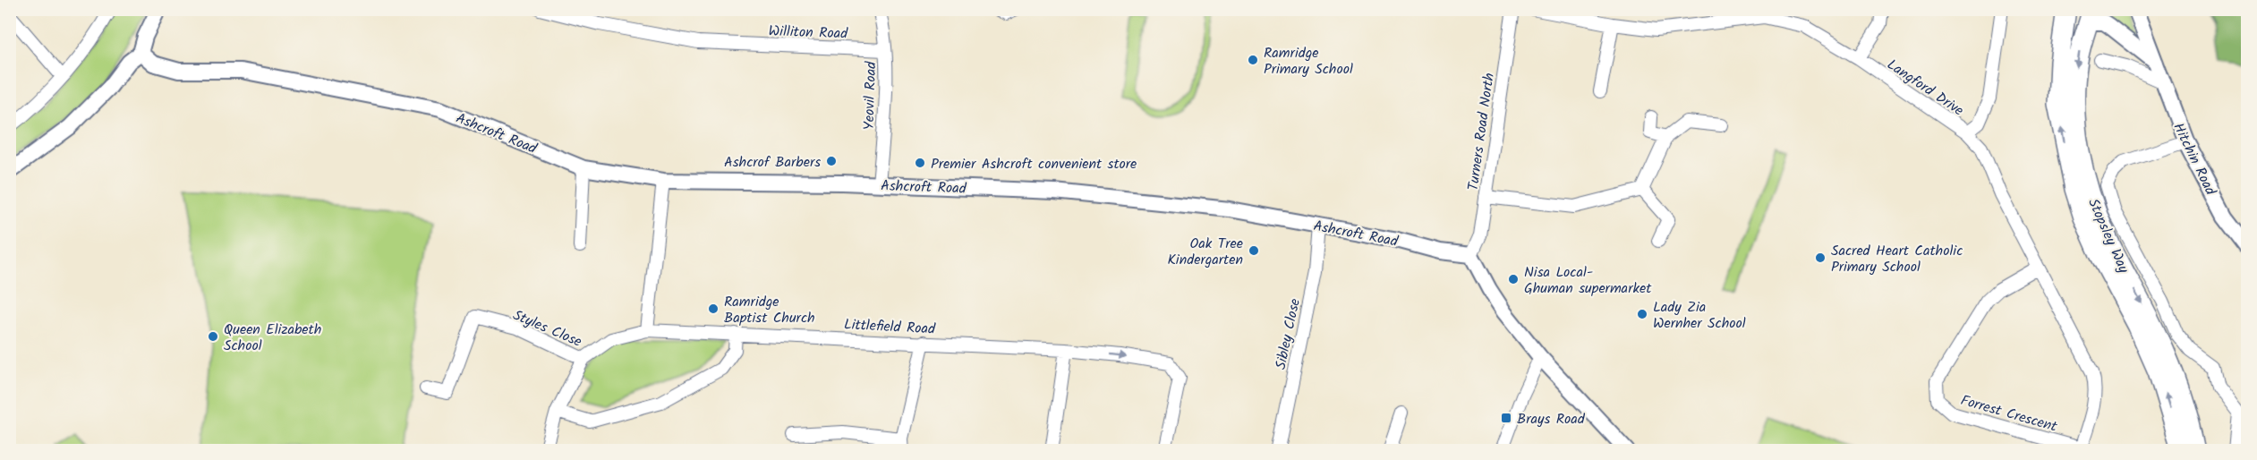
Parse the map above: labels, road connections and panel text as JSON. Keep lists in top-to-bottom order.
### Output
{
  "streets": {
    "main road": ["Stopsley Way"],
    "street": [
      "Williton Road",
      "Langford Drive",
      "Yeovil Road",
      "Turners Road North",
      "Ashcroft Road",
      "Hitchin Road",
      "Littlefield Road",
      "Styles Close",
      "Sibley Close",
      "Forrest Crescent"
    ]
  },
  "crossings": [
    ["Williton Road", "Yeovil Road"],
    ["Langford Drive", "Forrest Crescent"],
    ["Yeovil Road", "Ashcroft Road"],
    ["Turners Road North", "Ashcroft Road"],
    ["Ashcroft Road", "Sibley Close"],
    ["Hitchin Road", "Stopsley Way"],
    ["Littlefield Road", "Styles Close"]
  ],
  "places": {
    "other": [
      "Ramridge Primary School",
      "Ashcrof Barbers",
      "Premier Ashcroft convenient store",
      "Oak Tree Kindergarten",
      "Sacred Heart Catholic Primary School",
      "Nisa Local- Ghuman supermarket",
      "Ramridge Baptist Church",
      "Lady Zia Wernher School",
      "Queen Elizabeth School"
    ],
    "transit": ["Brays Road"]
  }
}
